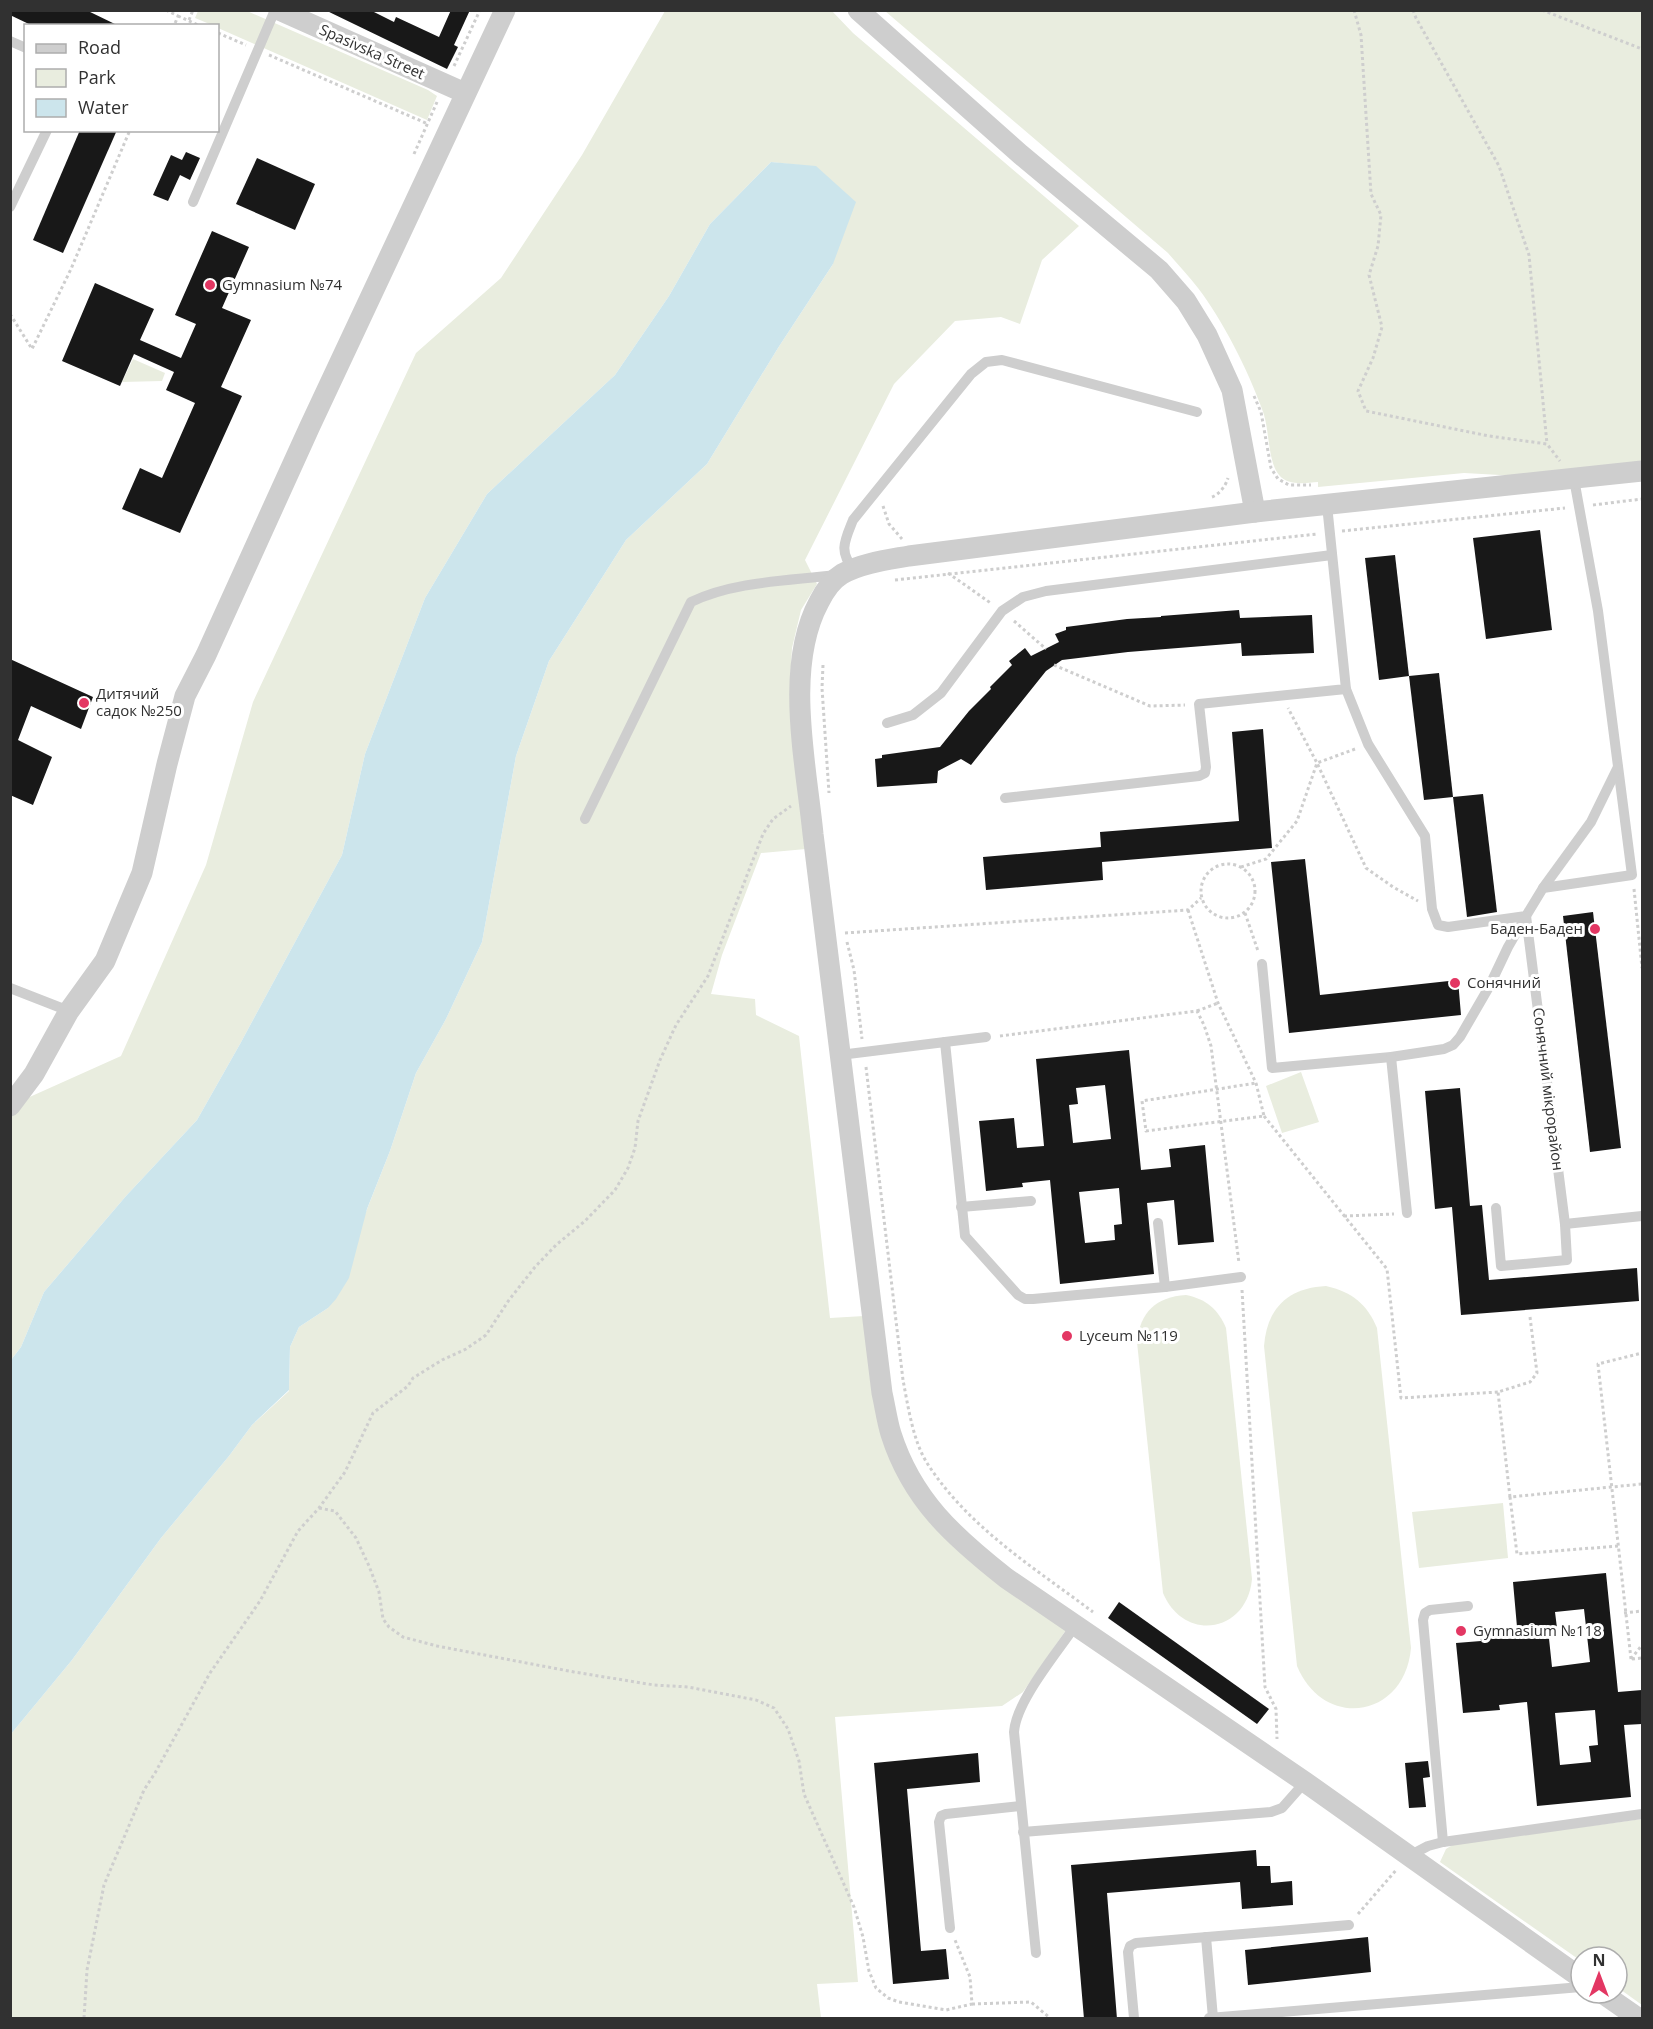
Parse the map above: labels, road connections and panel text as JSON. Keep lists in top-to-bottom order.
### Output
{
  "streets": {
    "street": ["Spasivska Street"],
    "lane": ["Сонячний мікрорайон"]
  },
  "places": [
    "Gymnasium №74",
    "Дитячий садок №250",
    "Баден-Баден",
    "Сонячний",
    "Lyceum №119",
    "Gymnasium №118"
  ],
  "legend": ["Road", "Park", "Water"],
  "north": "top"
}
